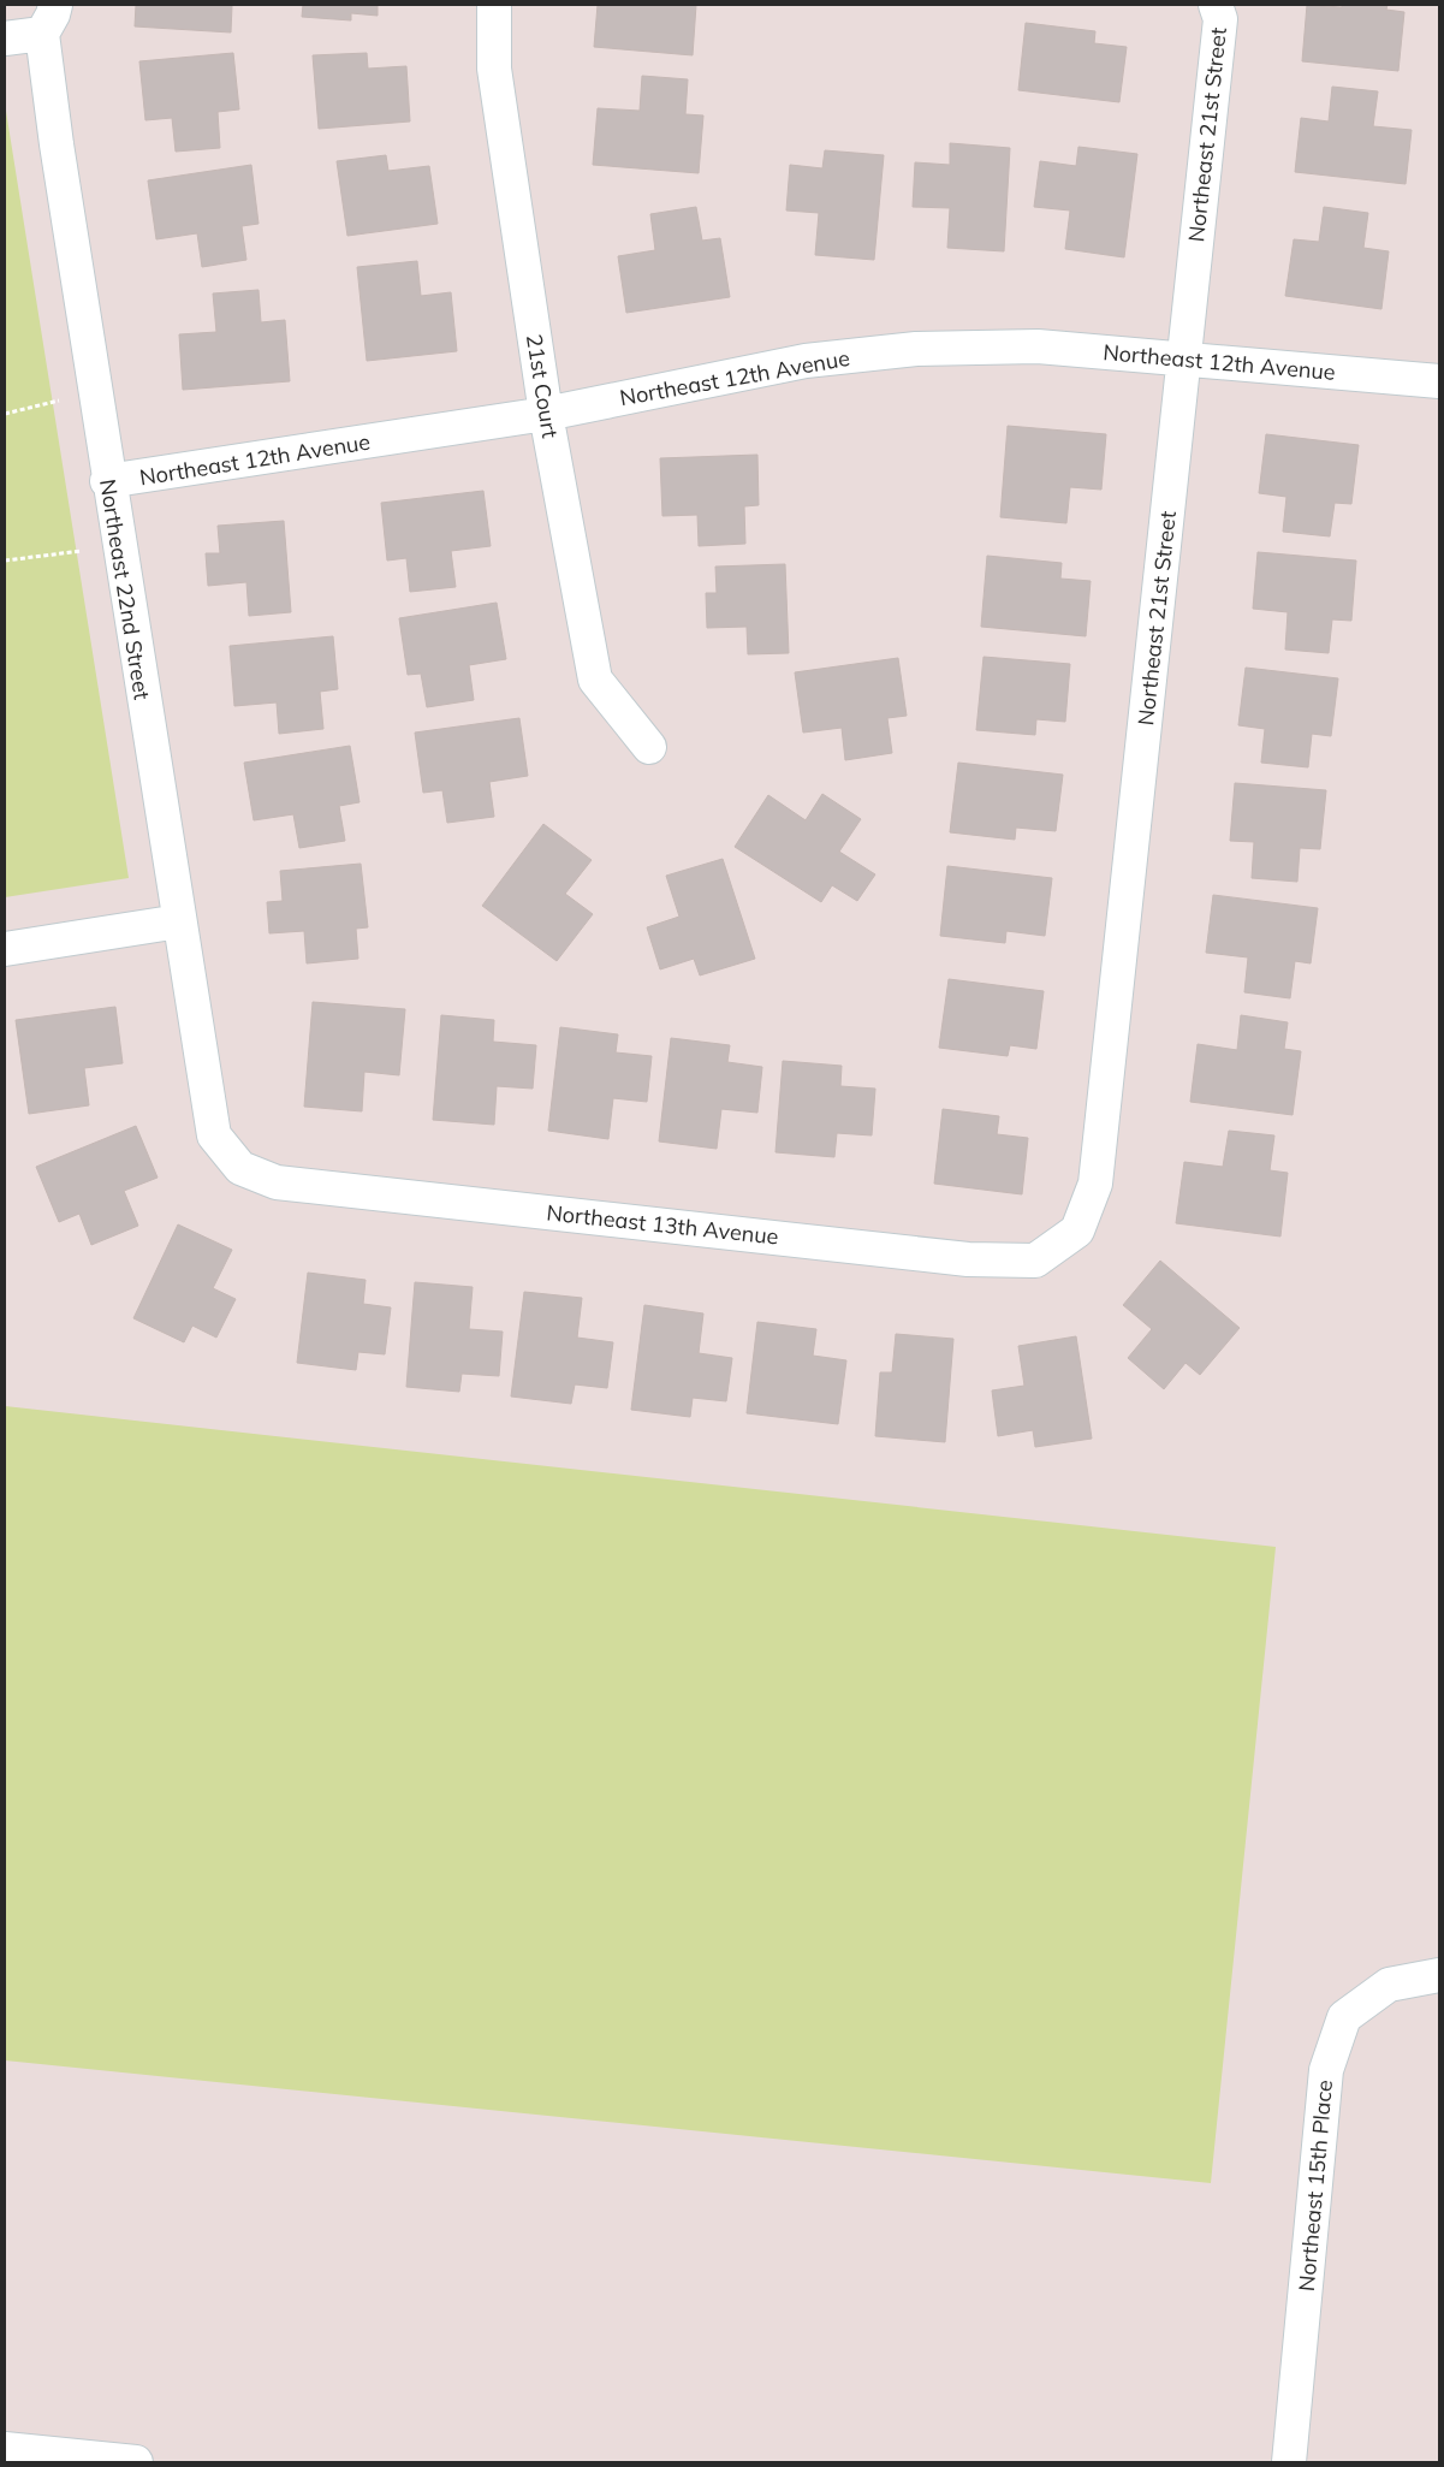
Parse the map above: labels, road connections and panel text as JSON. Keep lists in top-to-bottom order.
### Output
{
  "streets": {
    "street": [
      "Northeast 21st Street",
      "Northeast 12th Avenue",
      "21st Court",
      "Northeast 22nd Street",
      "Northeast 13th Avenue",
      "Northeast 15th Place"
    ]
  },
  "crossings": [
    ["Northeast 21st Street", "Northeast 12th Avenue"],
    ["Northeast 21st Street", "Northeast 13th Avenue"],
    ["Northeast 12th Avenue", "21st Court"],
    ["Northeast 12th Avenue", "Northeast 22nd Street"],
    ["Northeast 22nd Street", "Northeast 13th Avenue"]
  ]
}
